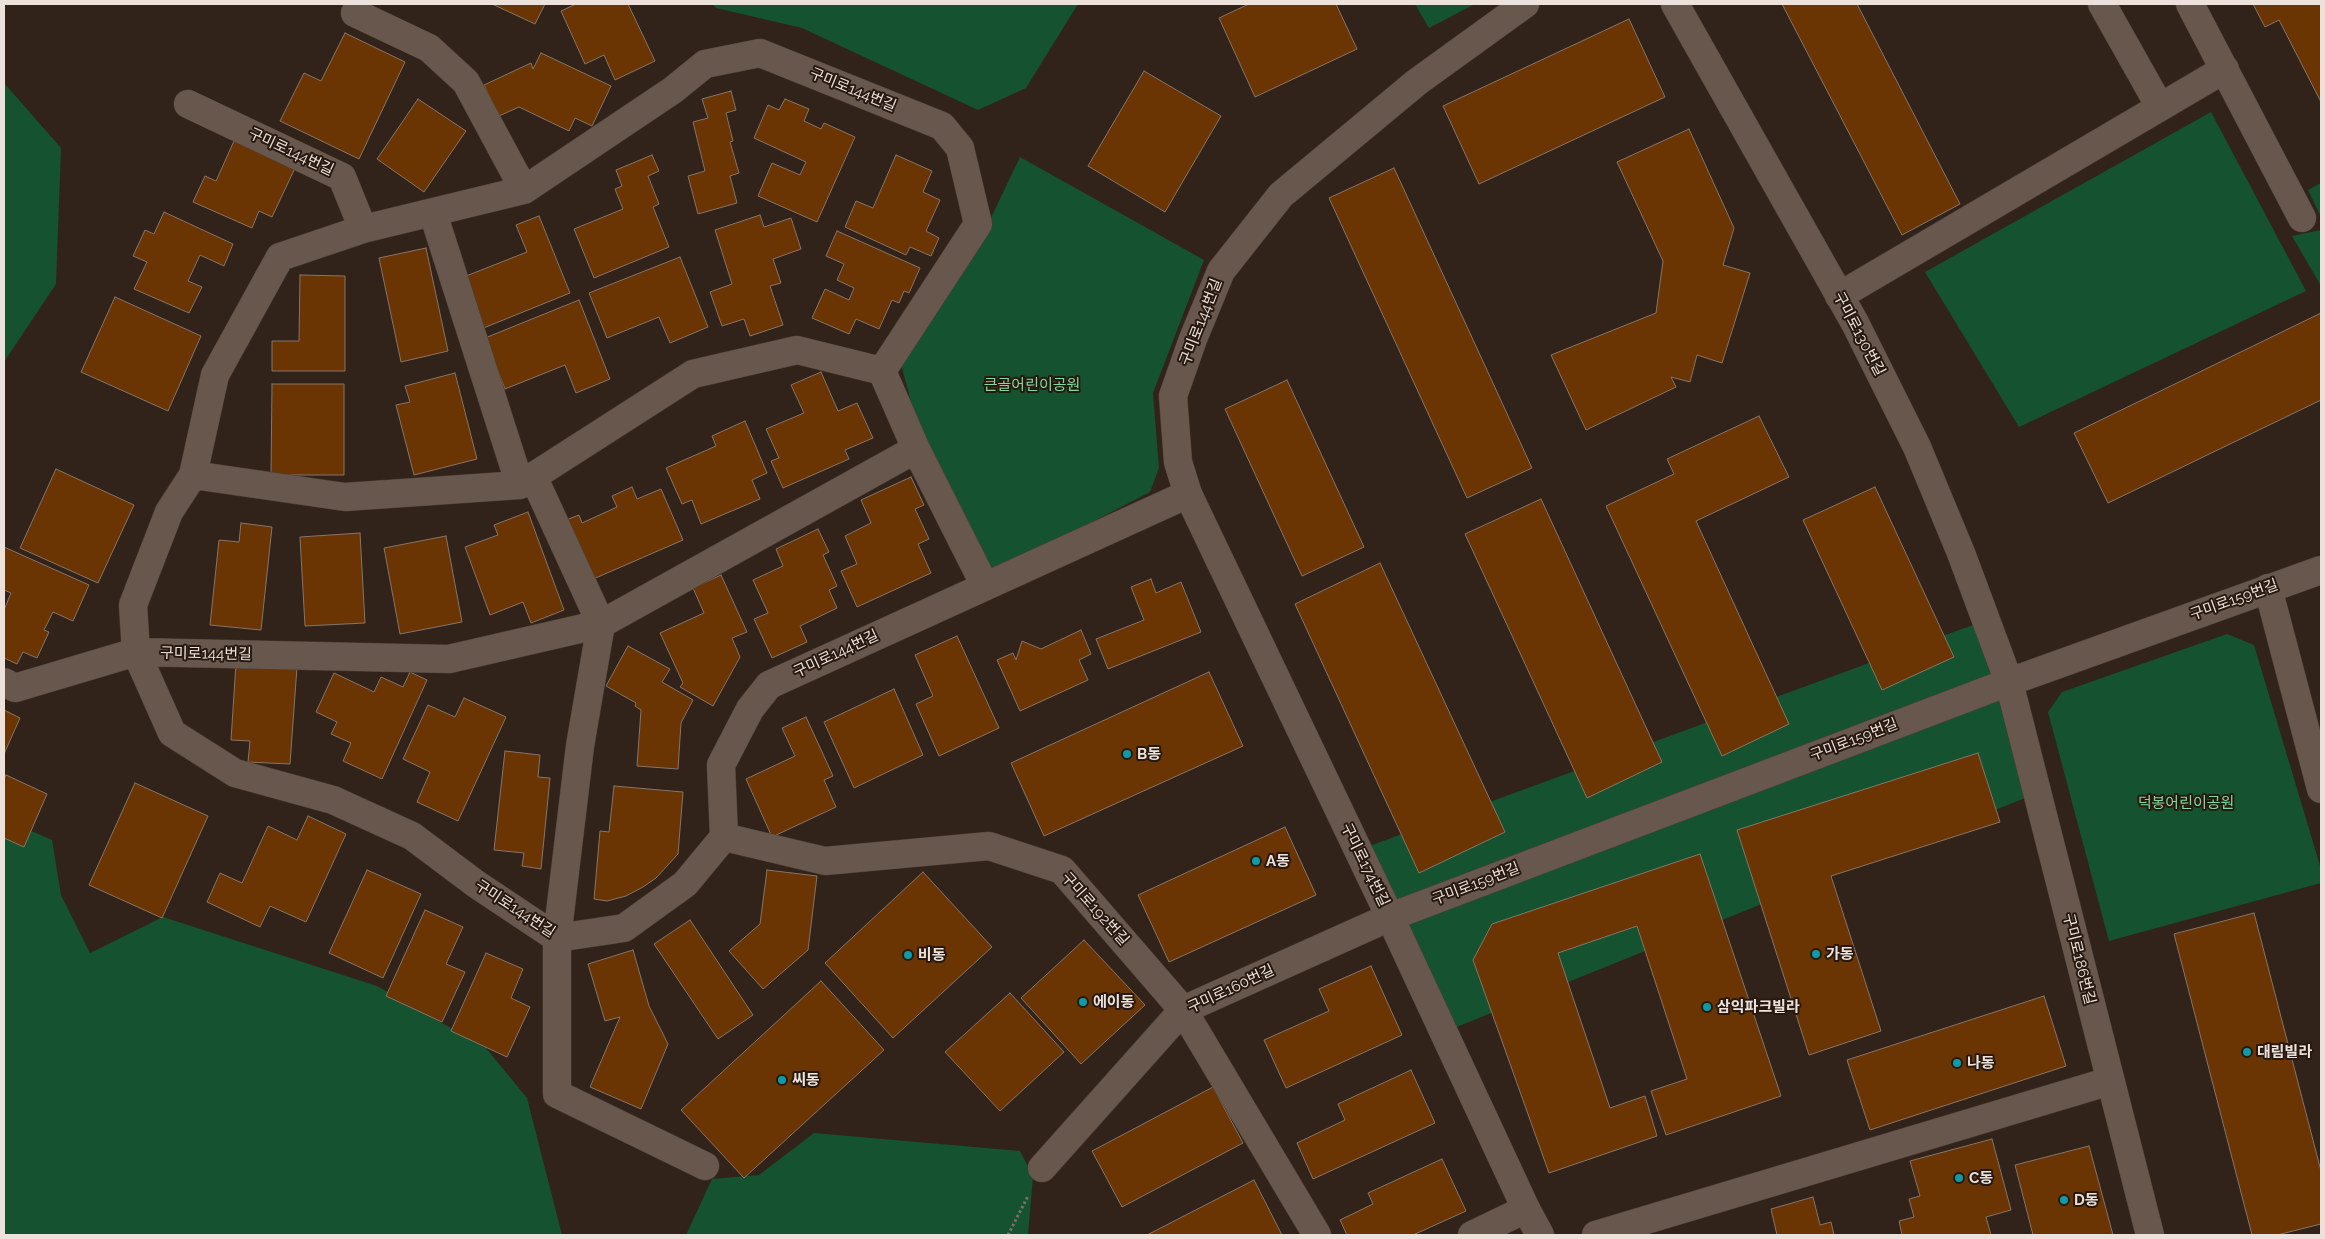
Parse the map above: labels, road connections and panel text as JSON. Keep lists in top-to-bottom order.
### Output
{
  "streets": {
    "street": [
      "구미로144번길",
      "구미로130번길",
      "구미로159번길",
      "구미로174번길",
      "구미로192번길",
      "구미로186번길",
      "구미로160번길"
    ]
  },
  "crossings": [
    ["구미로144번길", "구미로174번길"],
    ["구미로144번길", "구미로192번길"],
    ["구미로130번길", "구미로159번길"],
    ["구미로130번길", "구미로186번길"],
    ["구미로159번길", "구미로174번길"],
    ["구미로159번길", "구미로186번길"],
    ["구미로159번길", "구미로160번길"],
    ["구미로174번길", "구미로160번길"],
    ["구미로192번길", "구미로160번길"]
  ],
  "parks": ["큰골어린이공원", "덕봉어린이공원"],
  "places": [
    "B동",
    "A동",
    "가동",
    "비동",
    "에이동",
    "삼익파크빌라",
    "대림빌라",
    "나동",
    "씨동",
    "C동",
    "D동"
  ]
}
